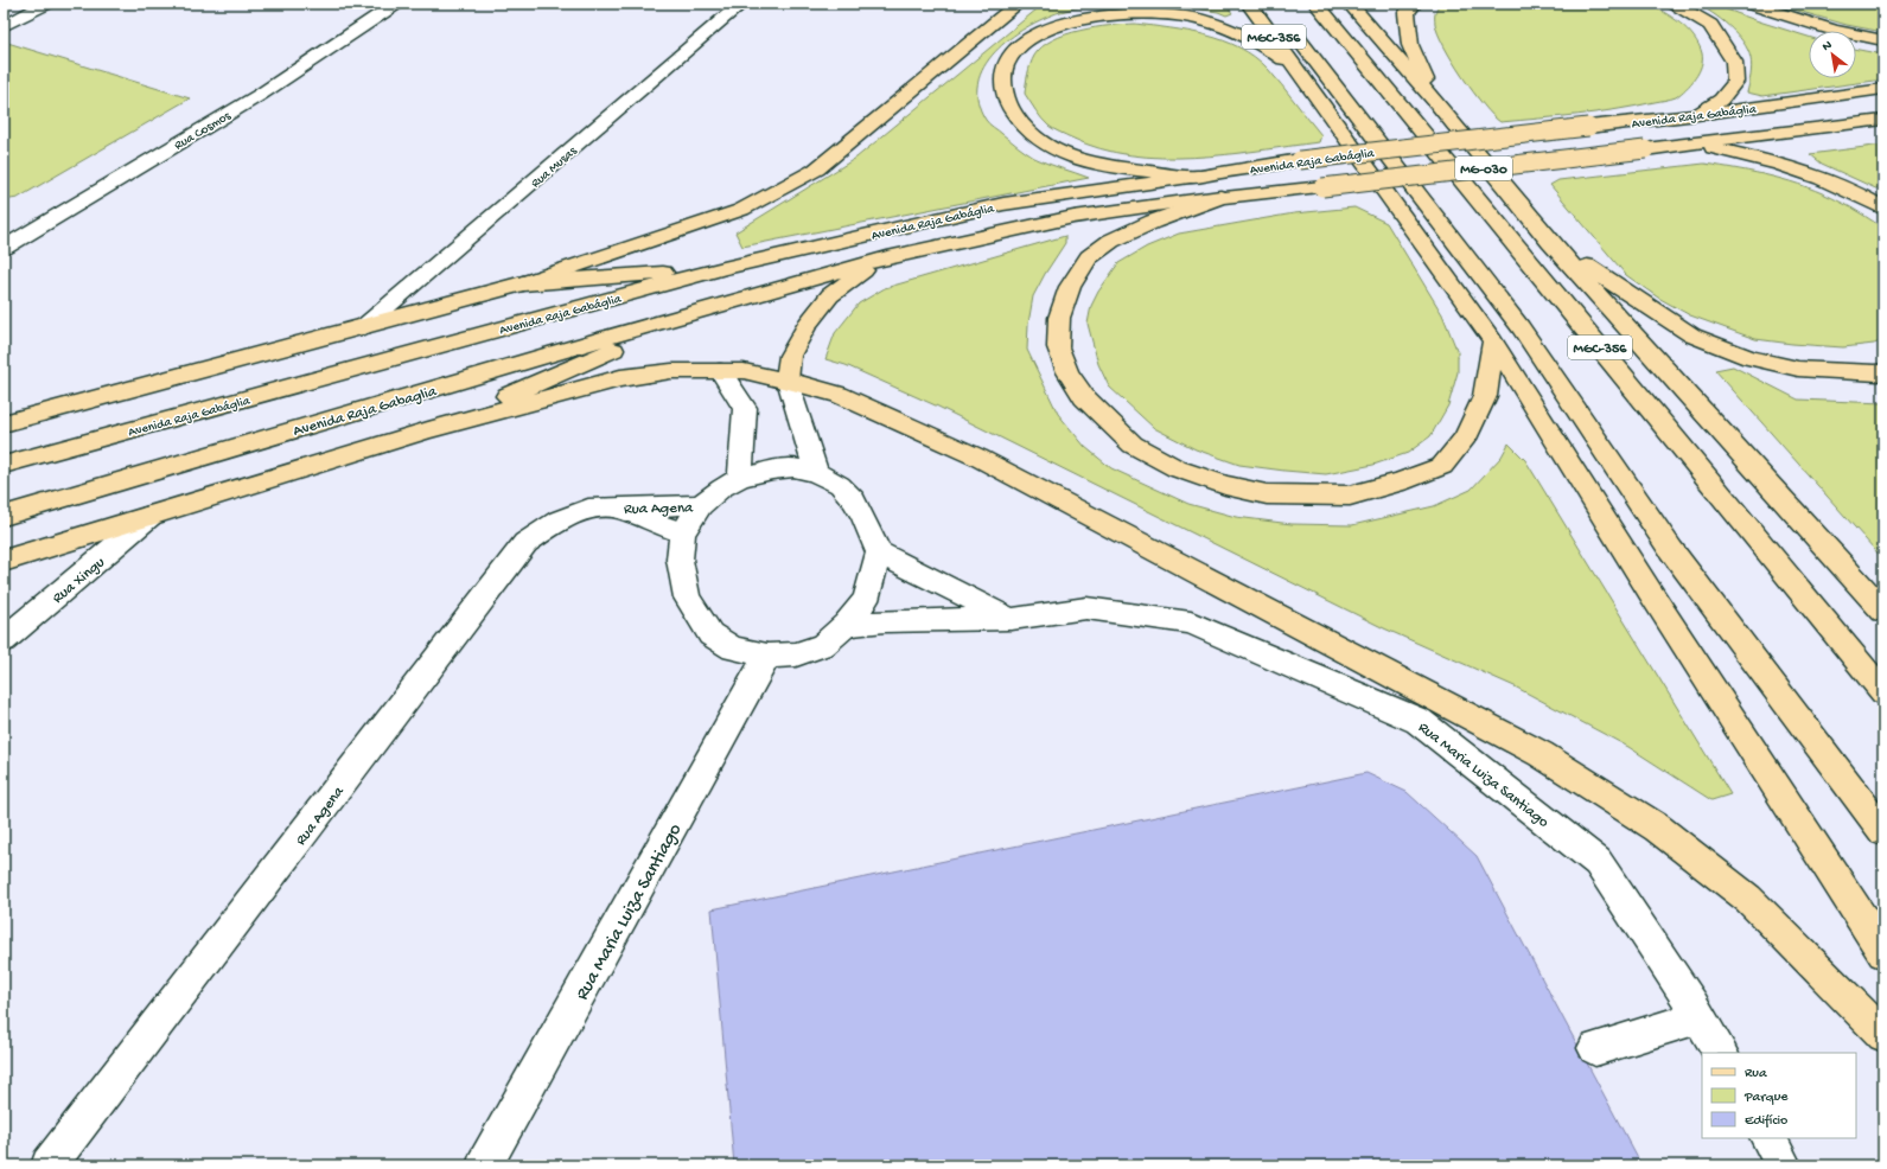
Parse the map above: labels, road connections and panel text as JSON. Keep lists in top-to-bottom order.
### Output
{
  "streets": {
    "main road": [
      "MGC-356",
      "Avenida Raja Gabáglia",
      "MG-030",
      "Avenida Raja Gabaglia"
    ],
    "street": [
      "Rua Cosmos",
      "Rua Musas",
      "Rua Agena",
      "Rua Xingu",
      "Rua Maria Luiza Santiago"
    ]
  },
  "crossings": [
    ["Avenida Raja Gabáglia", "Avenida Raja Gabaglia"]
  ],
  "legend": ["Rua", "Parque", "Edifício"],
  "north": "top left"
}
